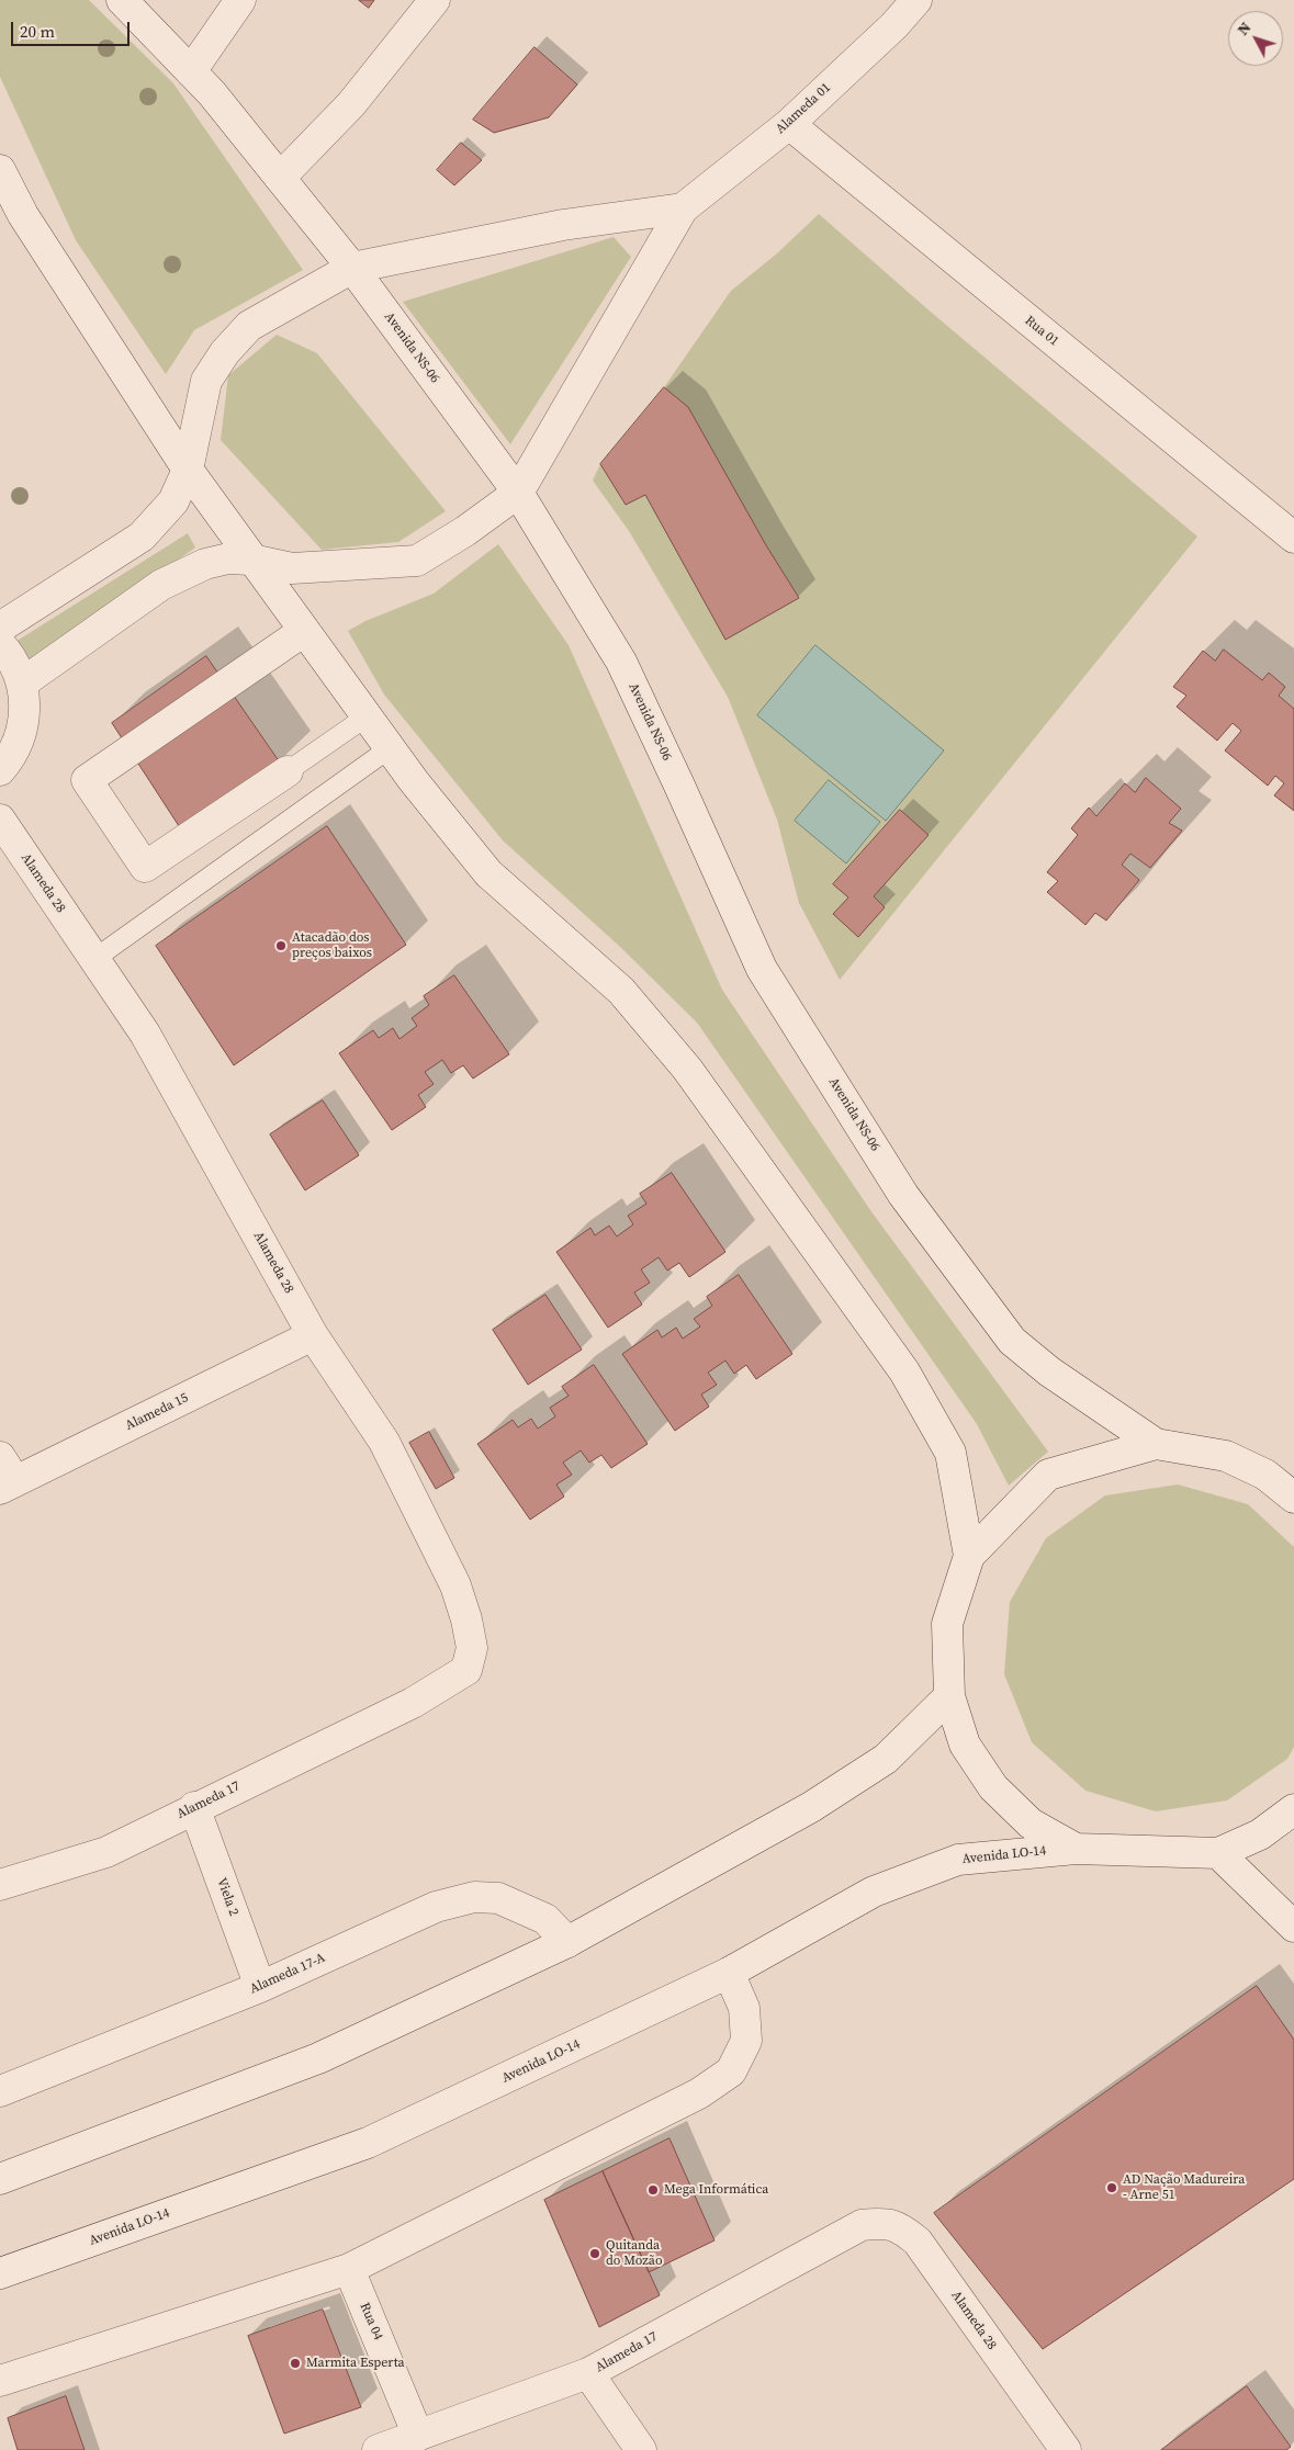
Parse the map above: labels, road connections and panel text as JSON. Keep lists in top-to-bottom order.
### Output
{
  "streets": {
    "street": [
      "Alameda 01",
      "Rua 01",
      "Avenida NS-06",
      "Alameda 28",
      "Alameda 15",
      "Alameda 17",
      "Avenida LO-14",
      "Viela 2",
      "Alameda 17-A",
      "Rua 04"
    ]
  },
  "crossings": [
    ["Alameda 01", "Rua 01"],
    ["Alameda 28", "Alameda 15"],
    ["Alameda 28", "Alameda 17"],
    ["Alameda 17", "Viela 2"],
    ["Alameda 17", "Rua 04"],
    ["Viela 2", "Alameda 17-A"]
  ],
  "places": [
    "Atacadão dos preços baixos",
    "AD Nação Madureira - Arne 51",
    "Mega Informática",
    "Quitanda do Mozão",
    "Marmita Esperta"
  ],
  "scale_bar": "20 m",
  "north": "top left"
}
